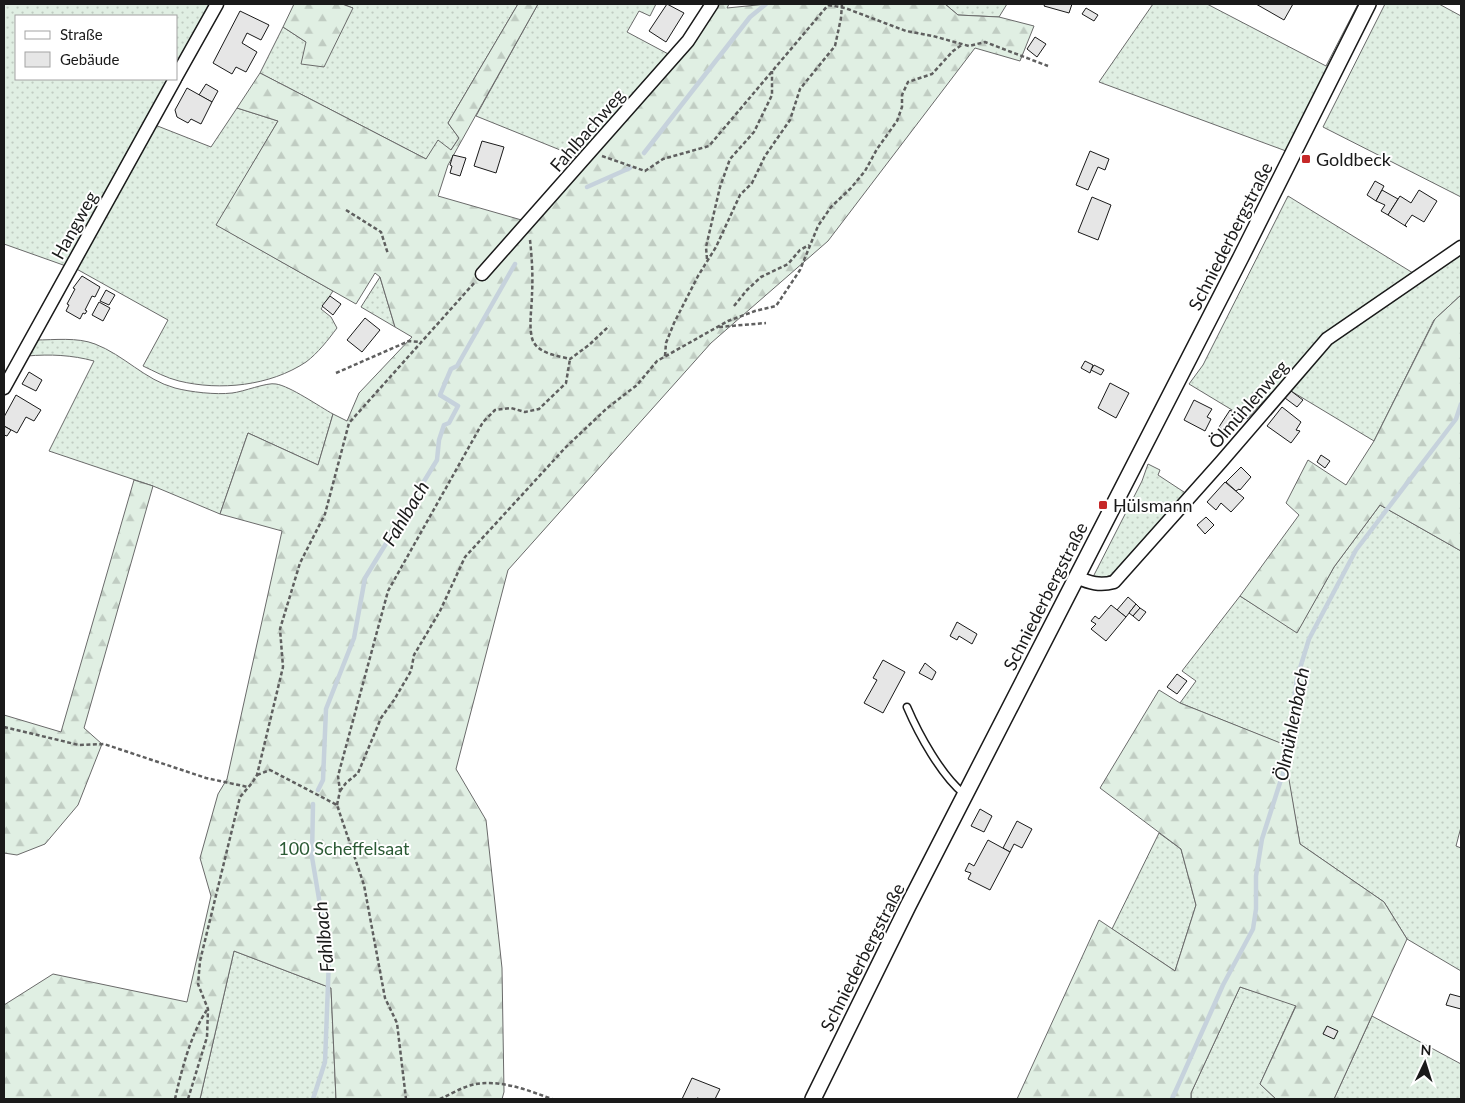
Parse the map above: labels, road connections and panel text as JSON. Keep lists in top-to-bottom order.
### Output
{
  "streets": {
    "street": [
      "Fahlbachweg",
      "Hangweg",
      "Schniederbergstraße",
      "Ölmühlenweg"
    ]
  },
  "crossings": [
    ["Schniederbergstraße", "Ölmühlenweg"]
  ],
  "water": ["Fahlbach", "Ölmühlenbach"],
  "parks": ["100 Scheffelsaat"],
  "places": {
    "transit": ["Goldbeck", "Hülsmann"]
  },
  "legend": ["Straße", "Gebäude"],
  "north": "top"
}
